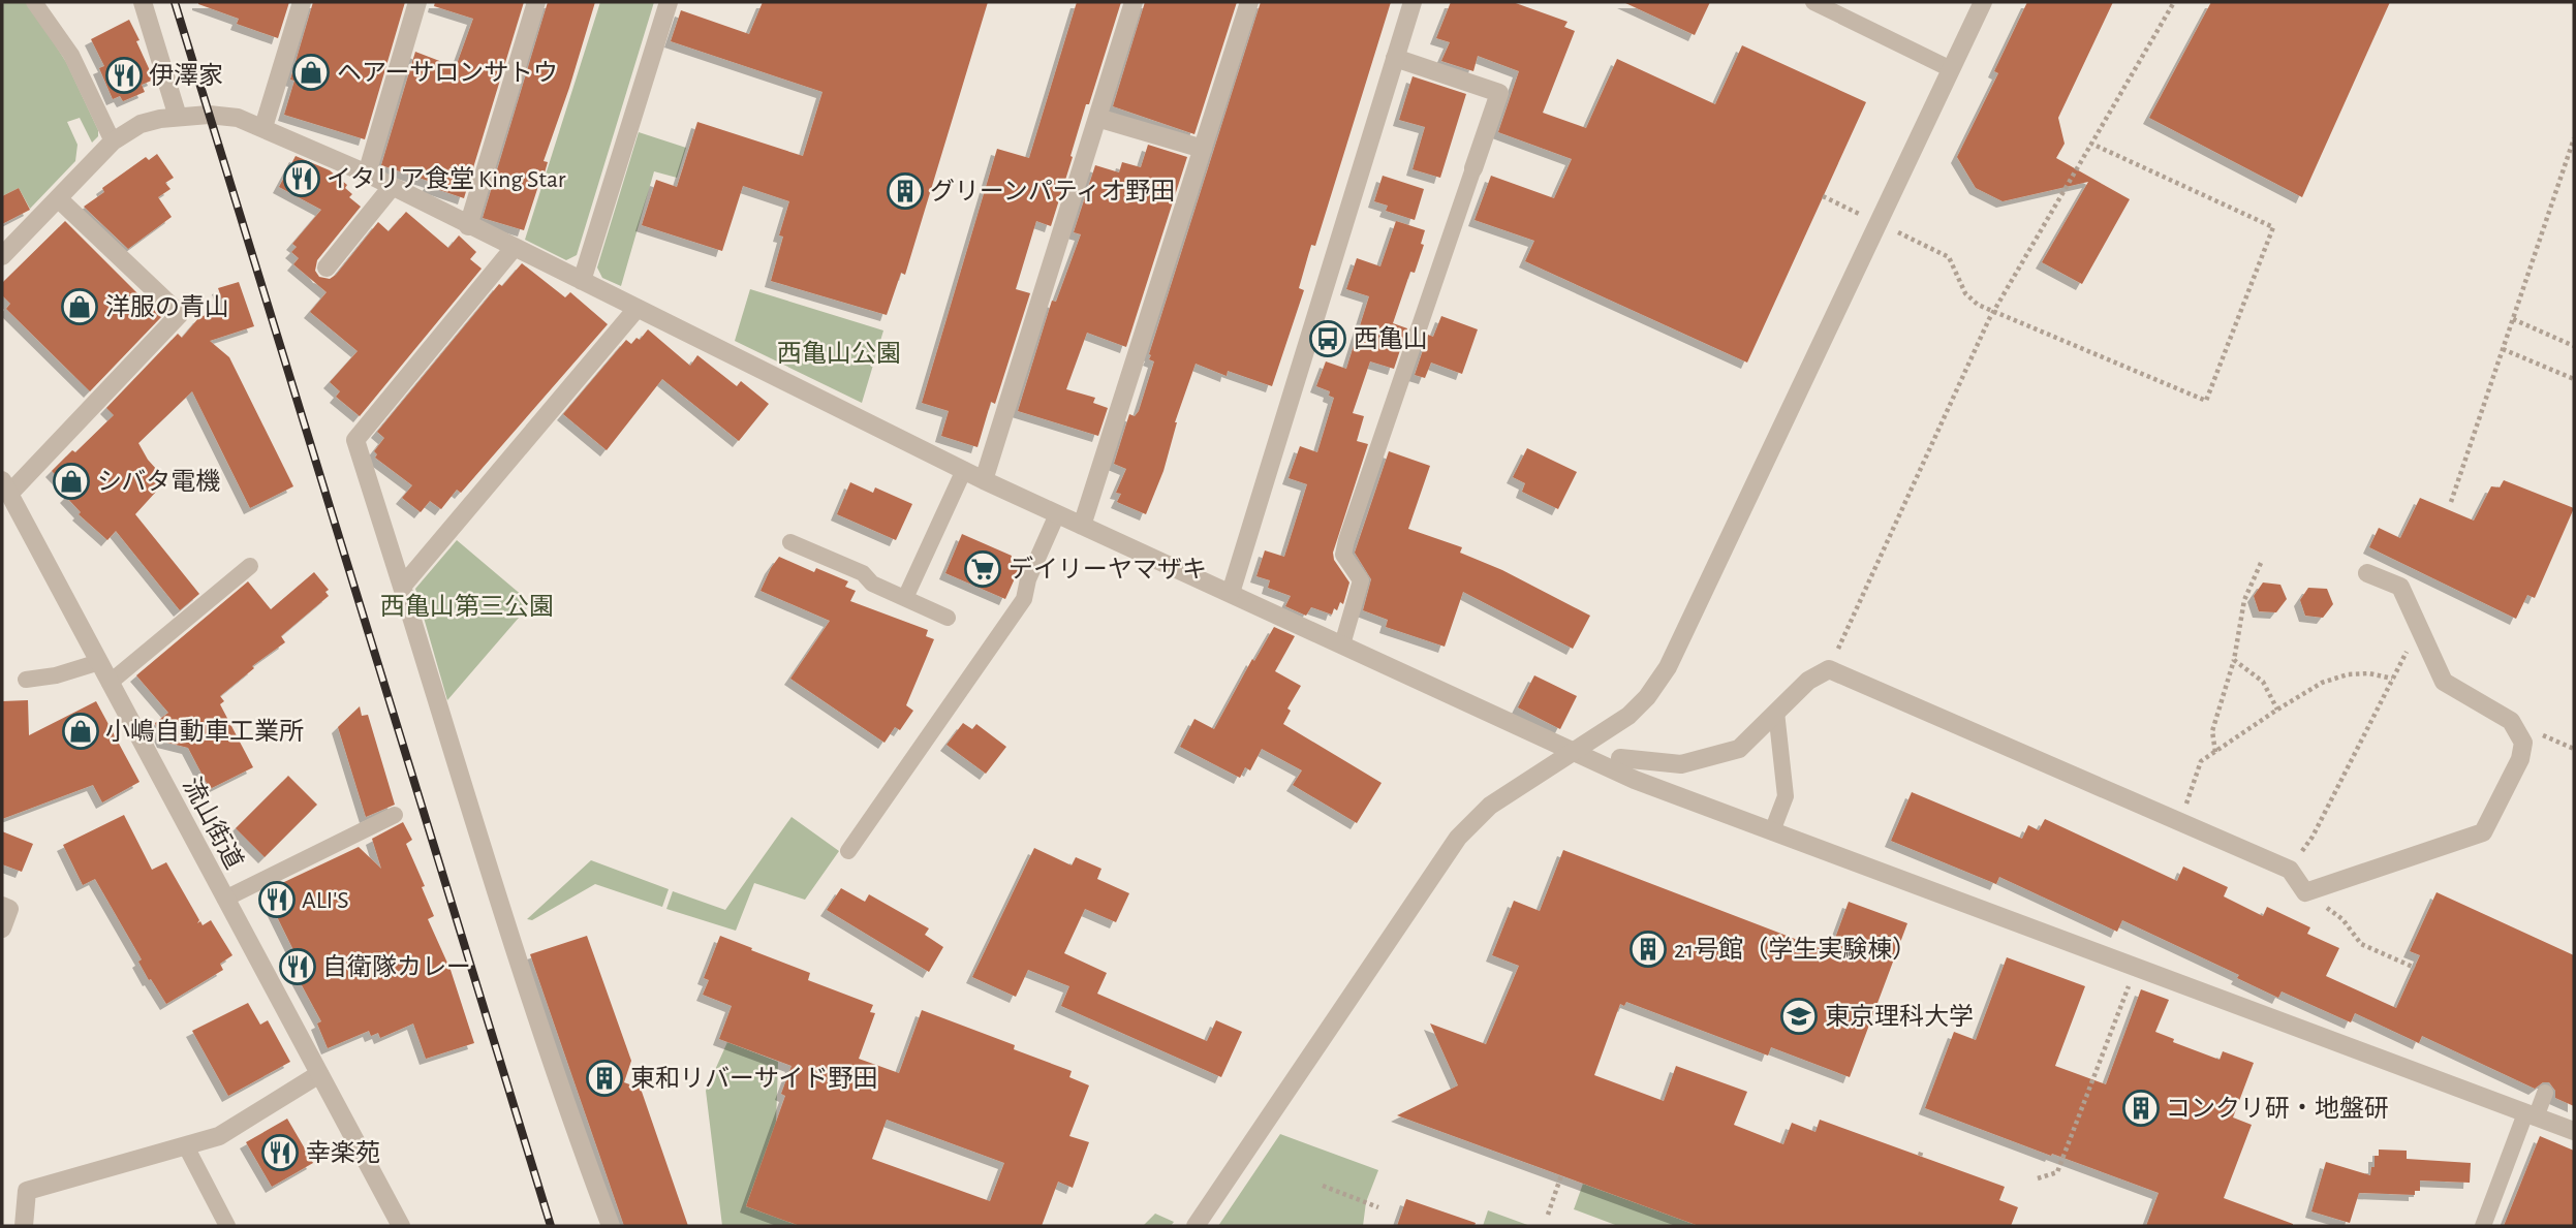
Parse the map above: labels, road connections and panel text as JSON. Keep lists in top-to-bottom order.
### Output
{
  "streets": {
    "street": ["流山街道"]
  },
  "parks": ["西亀山公園", "西亀山第三公園"],
  "places": {
    "shop": [
      "ヘアーサロンサトウ",
      "洋服の青山",
      "シバタ電機",
      "小嶋自動車工業所"
    ],
    "restaurant": [
      "伊澤家",
      "イタリア食堂 King Star",
      "ALI'S",
      "自衛隊カレー",
      "幸楽苑"
    ],
    "building": [
      "グリーンパティオ野田",
      "21号館（学生実験棟）",
      "東和リバーサイド野田",
      "コンクリ研・地盤研"
    ],
    "bus stop": ["西亀山"],
    "supermarket": ["デイリーヤマザキ"],
    "school or university": ["東京理科大学"]
  }
}
